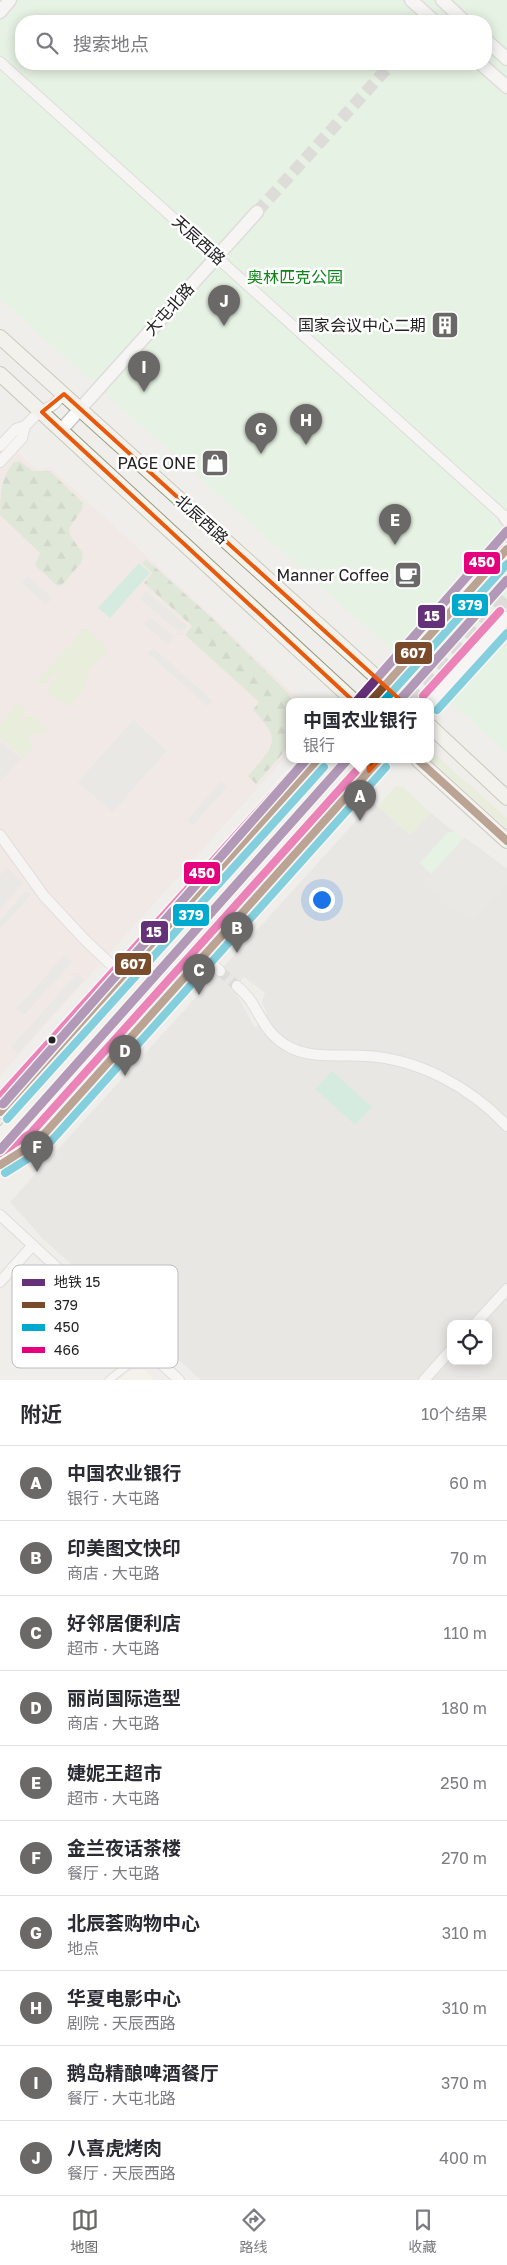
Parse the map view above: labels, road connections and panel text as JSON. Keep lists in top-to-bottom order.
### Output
{
  "streets": {
    "main road": ["北辰西路"],
    "street": ["天辰西路", "大屯北路"]
  },
  "crossings": [
    ["天辰西路", "大屯北路"],
    ["大屯北路", "北辰西路"]
  ],
  "parks": ["奥林匹克公园"],
  "places": {
    "building": ["国家会议中心二期"],
    "shop": ["PAGE ONE"],
    "cafe": ["Manner Coffee"]
  },
  "lines": [
    "metro line 15",
    "transit line 450",
    "transit line 607",
    "transit line 379"
  ],
  "legend": [
    "地铁 15",
    "379",
    "450",
    "466"
  ],
  "page": {
    "search": "搜索地点",
    "pins": [
      "J",
      "I",
      "H",
      "G",
      "E",
      "A",
      "B",
      "C",
      "D",
      "F"
    ],
    "popup": ["中国农业银行", "银行"],
    "heading": ["附近", "10个结果"],
    "list": [
      {
        "mark": "A",
        "name": "中国农业银行",
        "note": "银行 · 大屯路",
        "value": "60 m"
      },
      {
        "mark": "B",
        "name": "印美图文快印",
        "note": "商店 · 大屯路",
        "value": "70 m"
      },
      {
        "mark": "C",
        "name": "好邻居便利店",
        "note": "超市 · 大屯路",
        "value": "110 m"
      },
      {
        "mark": "D",
        "name": "丽尚国际造型",
        "note": "商店 · 大屯路",
        "value": "180 m"
      },
      {
        "mark": "E",
        "name": "婕妮王超市",
        "note": "超市 · 大屯路",
        "value": "250 m"
      },
      {
        "mark": "F",
        "name": "金兰夜话茶楼",
        "note": "餐厅 · 大屯路",
        "value": "270 m"
      },
      {
        "mark": "G",
        "name": "北辰荟购物中心",
        "note": "地点",
        "value": "310 m"
      },
      {
        "mark": "H",
        "name": "华夏电影中心",
        "note": "剧院 · 天辰西路",
        "value": "310 m"
      },
      {
        "mark": "I",
        "name": "鹅岛精酿啤酒餐厅",
        "note": "餐厅 · 大屯北路",
        "value": "370 m"
      },
      {
        "mark": "J",
        "name": "八喜虎烤肉",
        "note": "餐厅 · 天辰西路",
        "value": "400 m"
      }
    ],
    "nav": ["地图", "路线", "收藏"]
  }
}
